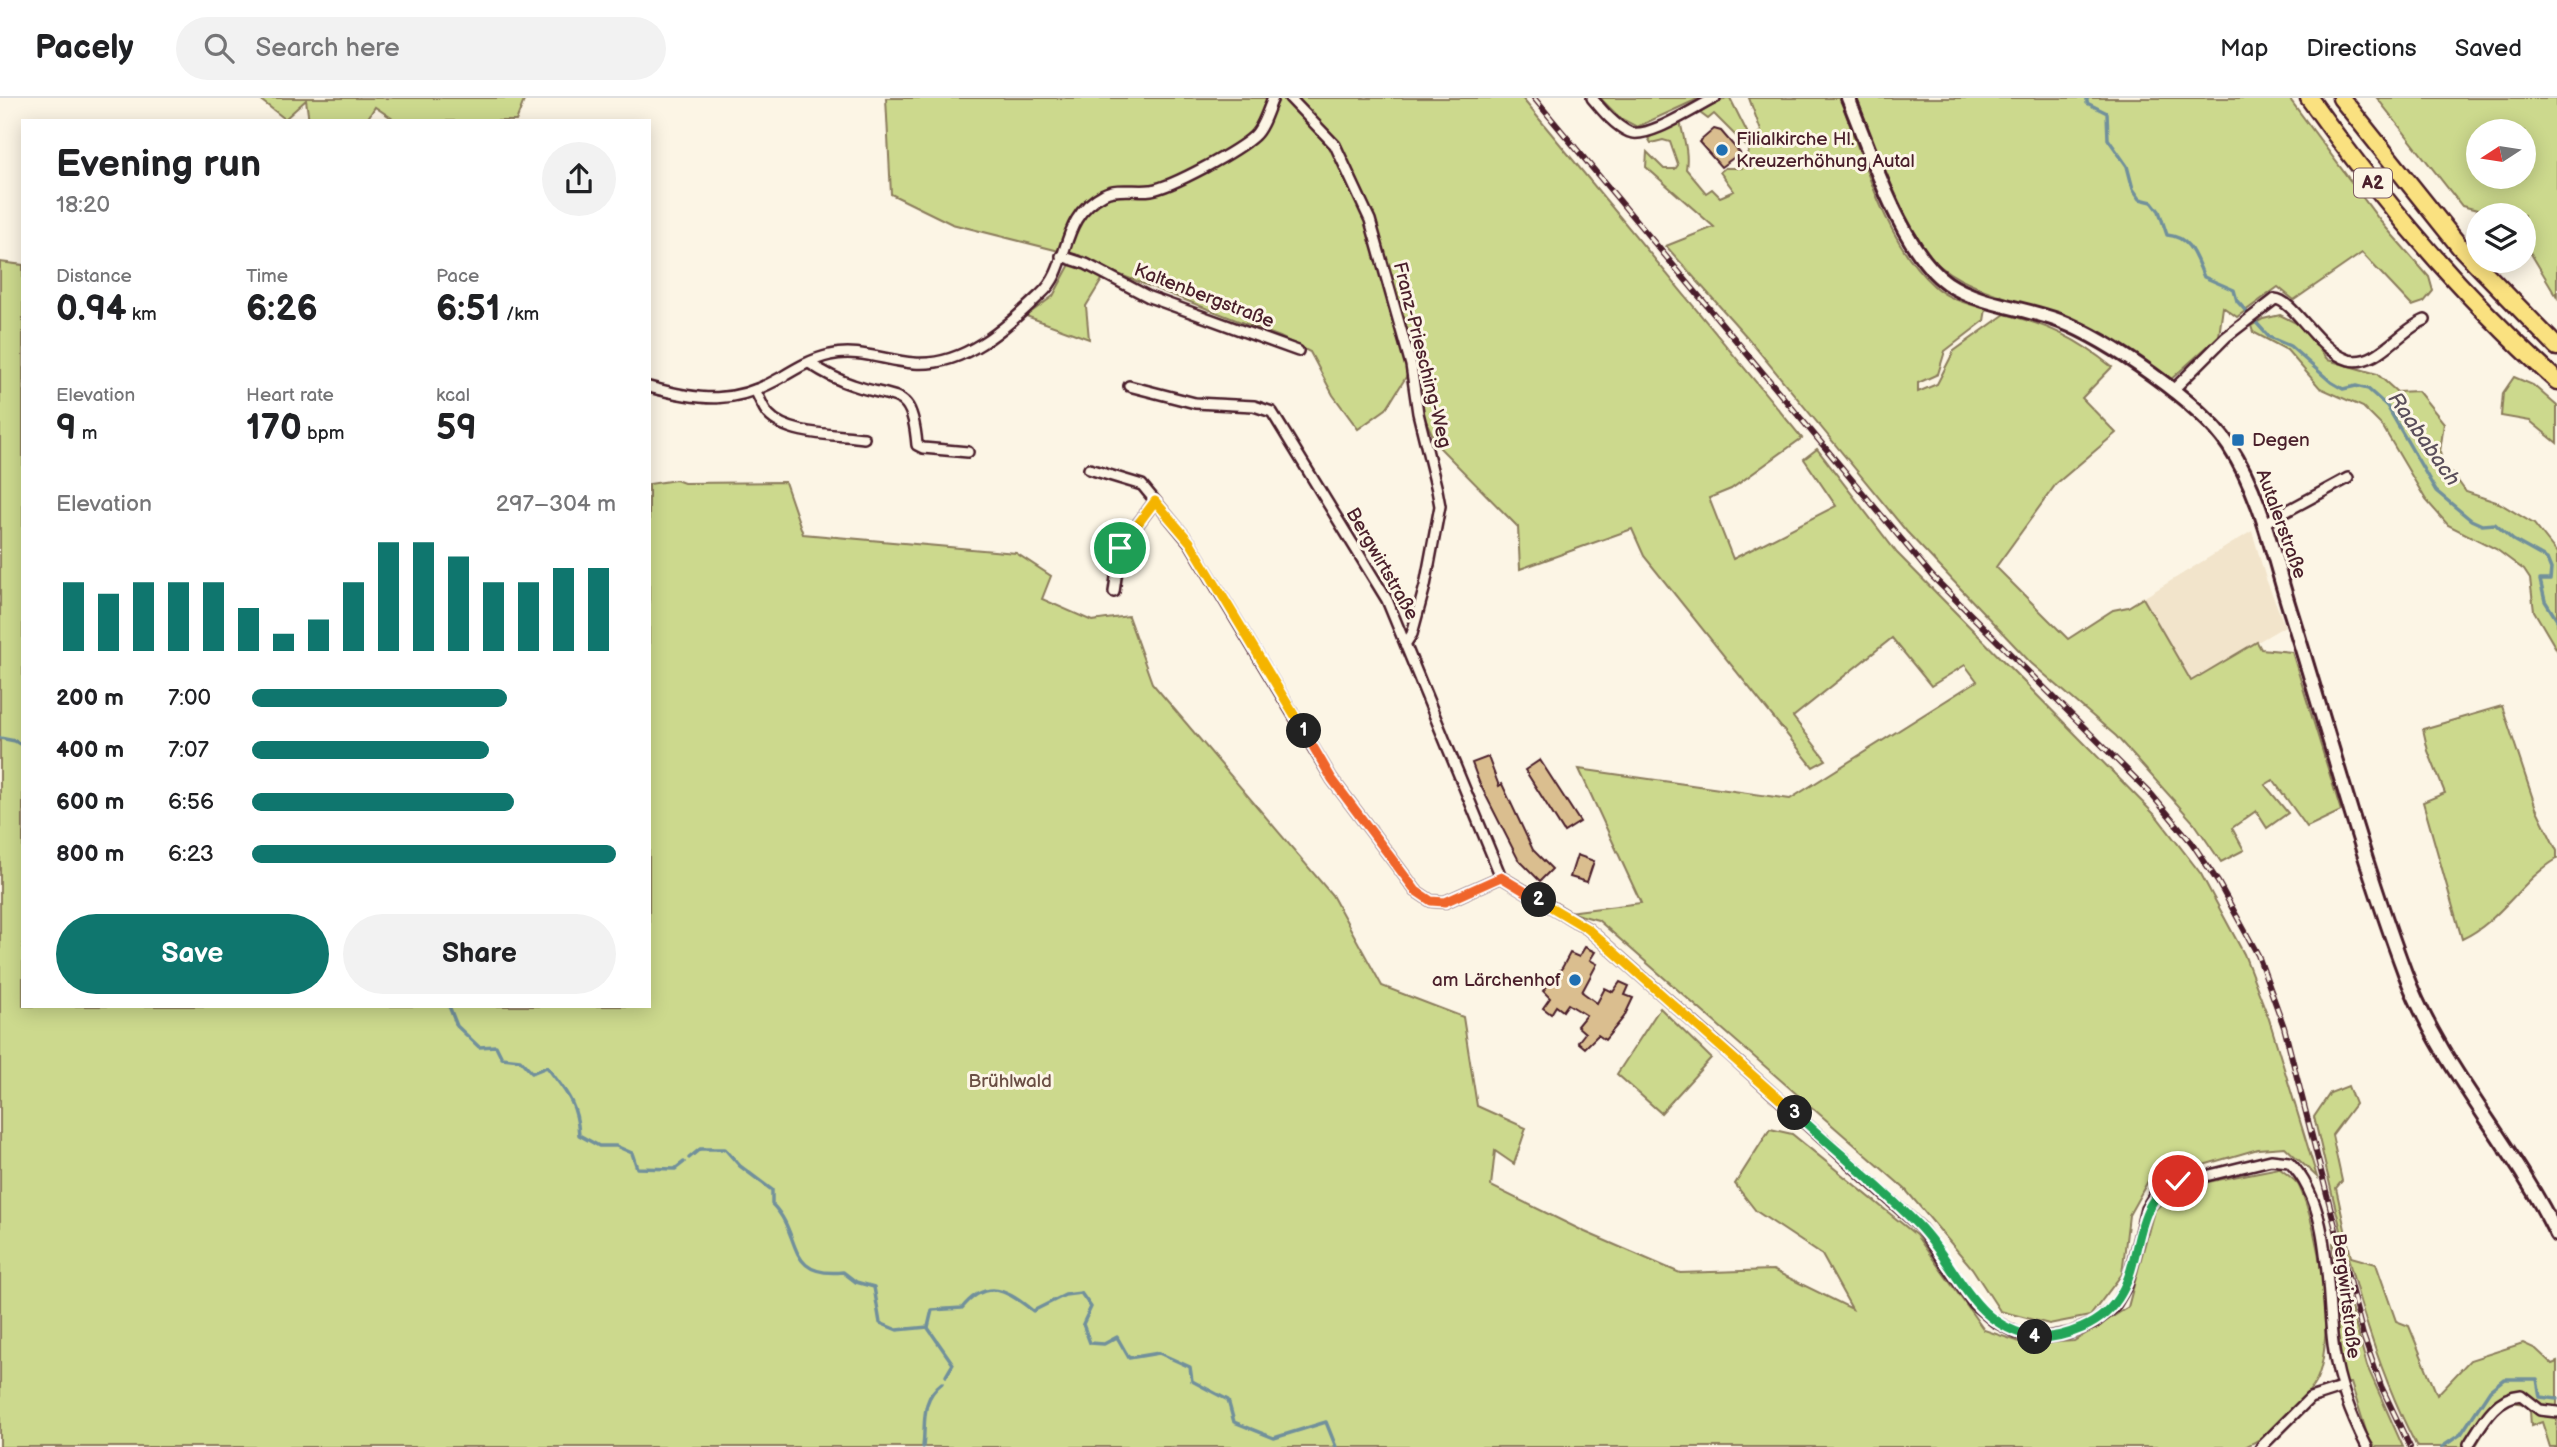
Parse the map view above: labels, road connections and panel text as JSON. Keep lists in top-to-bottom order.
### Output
{
  "streets": {
    "highway": ["A2"],
    "main road": ["Autalerstraße"],
    "street": ["Kaltenbergstraße", "Franz-Priesching-Weg", "Bergwirtstraße"]
  },
  "crossings": [
    ["Franz-Priesching-Weg", "Bergwirtstraße"]
  ],
  "water": ["Raababach"],
  "parks": ["Brühlwald"],
  "places": {
    "other": ["Filialkirche Hl. Kreuzerhöhung Autal", "am Lärchenhof"],
    "transit": ["Degen"]
  },
  "north": "left",
  "page": {
    "header": "Pacely",
    "search": "Search here",
    "nav": ["Map", "Directions", "Saved"],
    "heading": ["Evening run", "18:20"],
    "stats": [
      ["Distance", "0.94 km"],
      ["Time", "6:26"],
      ["Pace", "6:51 /km"],
      ["Elevation", "9 m"],
      ["Heart rate", "170 bpm"],
      ["kcal", "59"]
    ],
    "chart": ["Elevation", "297–304 m"],
    "list": [
      {
        "name": "200 m",
        "note": "7:00"
      },
      {
        "name": "400 m",
        "note": "7:07"
      },
      {
        "name": "600 m",
        "note": "6:56"
      },
      {
        "name": "800 m",
        "note": "6:23"
      }
    ],
    "pins": [
      "1",
      "2",
      "3",
      "4"
    ],
    "buttons": ["Save", "Share"]
  }
}
